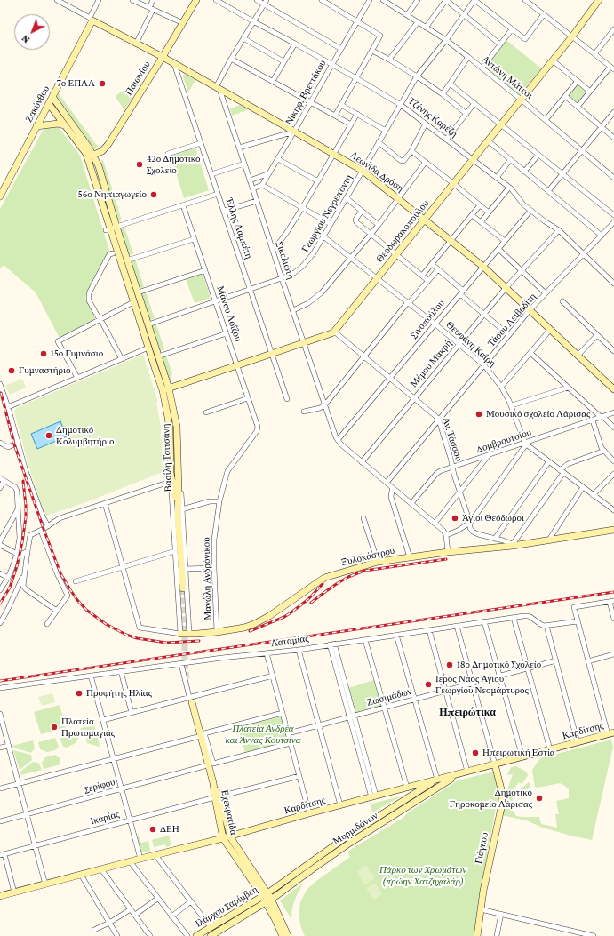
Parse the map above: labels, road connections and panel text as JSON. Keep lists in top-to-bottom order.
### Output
{
  "streets": {
    "street": [
      "Αντώνη Μάτεσι",
      "Παιωνίου",
      "Νικηφ. Βρεττάκου",
      "Ζακύνθου",
      "Τζένης Καρέζη",
      "Λεωνίδα Δρόση",
      "Γεωργίου Νεγρεπόντη",
      "Έλλης Λαμπέτη",
      "Θεοδωρακοπούλου",
      "Σικελιώτη",
      "Μάνου Λοΐζου",
      "Σινοπούλου",
      "Τάσου Λειβαδίτη",
      "Θεοφάνη Καΐρη",
      "Μέμου Μακρή",
      "Αν. Τάσσου",
      "Δομβρουτσίου",
      "Βασίλη Τσιτσάνη",
      "Ξυλοκάστρου",
      "Μανώλη Ανδρόνικου",
      "Λαταμίας",
      "Ζωσιμάδων",
      "Καρδίτσης",
      "Σερίφου",
      "Εχεκρατίδα",
      "Ικαρίας",
      "Μυρμιδόνων",
      "Γιάγκου",
      "Ιλάρχου Σαρίμβεη"
    ]
  },
  "crossings": [
    ["Αντώνη Μάτεσι", "Γεωργίου Νεγρεπόντη"],
    ["Αντώνη Μάτεσι", "Θεοδωρακοπούλου"],
    ["Παιωνίου", "Λεωνίδα Δρόση"],
    ["Παιωνίου", "Βασίλη Τσιτσάνη"],
    ["Νικηφ. Βρεττάκου", "Τζένης Καρέζη"],
    ["Νικηφ. Βρεττάκου", "Λεωνίδα Δρόση"],
    ["Ζακύνθου", "Λεωνίδα Δρόση"],
    ["Ζακύνθου", "Βασίλη Τσιτσάνη"],
    ["Τζένης Καρέζη", "Γεωργίου Νεγρεπόντη"],
    ["Τζένης Καρέζη", "Θεοδωρακοπούλου"],
    ["Τζένης Καρέζη", "Σινοπούλου"],
    ["Τζένης Καρέζη", "Τάσου Λειβαδίτη"],
    ["Τζένης Καρέζη", "Μέμου Μακρή"],
    ["Λεωνίδα Δρόση", "Γεωργίου Νεγρεπόντη"],
    ["Λεωνίδα Δρόση", "Έλλης Λαμπέτη"],
    ["Λεωνίδα Δρόση", "Θεοδωρακοπούλου"],
    ["Λεωνίδα Δρόση", "Σικελιώτη"],
    ["Λεωνίδα Δρόση", "Σινοπούλου"],
    ["Λεωνίδα Δρόση", "Τάσου Λειβαδίτη"],
    ["Λεωνίδα Δρόση", "Μέμου Μακρή"],
    ["Γεωργίου Νεγρεπόντη", "Έλλης Λαμπέτη"],
    ["Γεωργίου Νεγρεπόντη", "Σικελιώτη"],
    ["Γεωργίου Νεγρεπόντη", "Μάνου Λοΐζου"],
    ["Γεωργίου Νεγρεπόντη", "Θεοφάνη Καΐρη"],
    ["Γεωργίου Νεγρεπόντη", "Βασίλη Τσιτσάνη"],
    ["Θεοδωρακοπούλου", "Θεοφάνη Καΐρη"],
    ["Θεοδωρακοπούλου", "Αν. Τάσσου"],
    ["Σικελιώτη", "Σινοπούλου"],
    ["Μάνου Λοΐζου", "Μανώλη Ανδρόνικου"],
    ["Σινοπούλου", "Θεοφάνη Καΐρη"],
    ["Σινοπούλου", "Αν. Τάσσου"],
    ["Τάσου Λειβαδίτη", "Θεοφάνη Καΐρη"],
    ["Τάσου Λειβαδίτη", "Αν. Τάσσου"],
    ["Θεοφάνη Καΐρη", "Μέμου Μακρή"],
    ["Θεοφάνη Καΐρη", "Δομβρουτσίου"],
    ["Μέμου Μακρή", "Αν. Τάσσου"],
    ["Αν. Τάσσου", "Δομβρουτσίου"],
    ["Αν. Τάσσου", "Ξυλοκάστρου"],
    ["Βασίλη Τσιτσάνη", "Ξυλοκάστρου"],
    ["Ξυλοκάστρου", "Μανώλη Ανδρόνικου"],
    ["Καρδίτσης", "Εχεκρατίδα"],
    ["Καρδίτσης", "Μυρμιδόνων"],
    ["Καρδίτσης", "Γιάγκου"],
    ["Εχεκρατίδα", "Ικαρίας"],
    ["Εχεκρατίδα", "Μυρμιδόνων"],
    ["Εχεκρατίδα", "Ιλάρχου Σαρίμβεη"],
    ["Μυρμιδόνων", "Ιλάρχου Σαρίμβεη"]
  ],
  "districts": ["Ηπειρώτικα"],
  "parks": ["Πλατεία Ανδρέα και Άννας Κουτσίνα", "Πάρκο των Χρωμάτων (πρώην Χατζηχαλάρ)"],
  "places": [
    "7ο ΕΠΑΛ",
    "42ο Δημοτικό Σχολείο",
    "56ο Νηπιαγωγείο",
    "15ο Γυμνάσιο",
    "Γυμναστήριο",
    "Μουσικό σχολείο Λάρισας",
    "Δημοτικό Κολυμβητήριο",
    "Άγιοι Θεόδωροι",
    "18ο Δημοτικό Σχολείο",
    "Ιερός Ναός Αγίου Γεωργίου Νεομάρτυρος",
    "Προφήτης Ηλίας",
    "Πλατεία Πρωτομαγιάς",
    "Ηπειρωτική Εστία",
    "Δημοτικό Γηροκομείο Λάρισας",
    "ΔΕΗ"
  ],
  "north": "bottom left"
}
